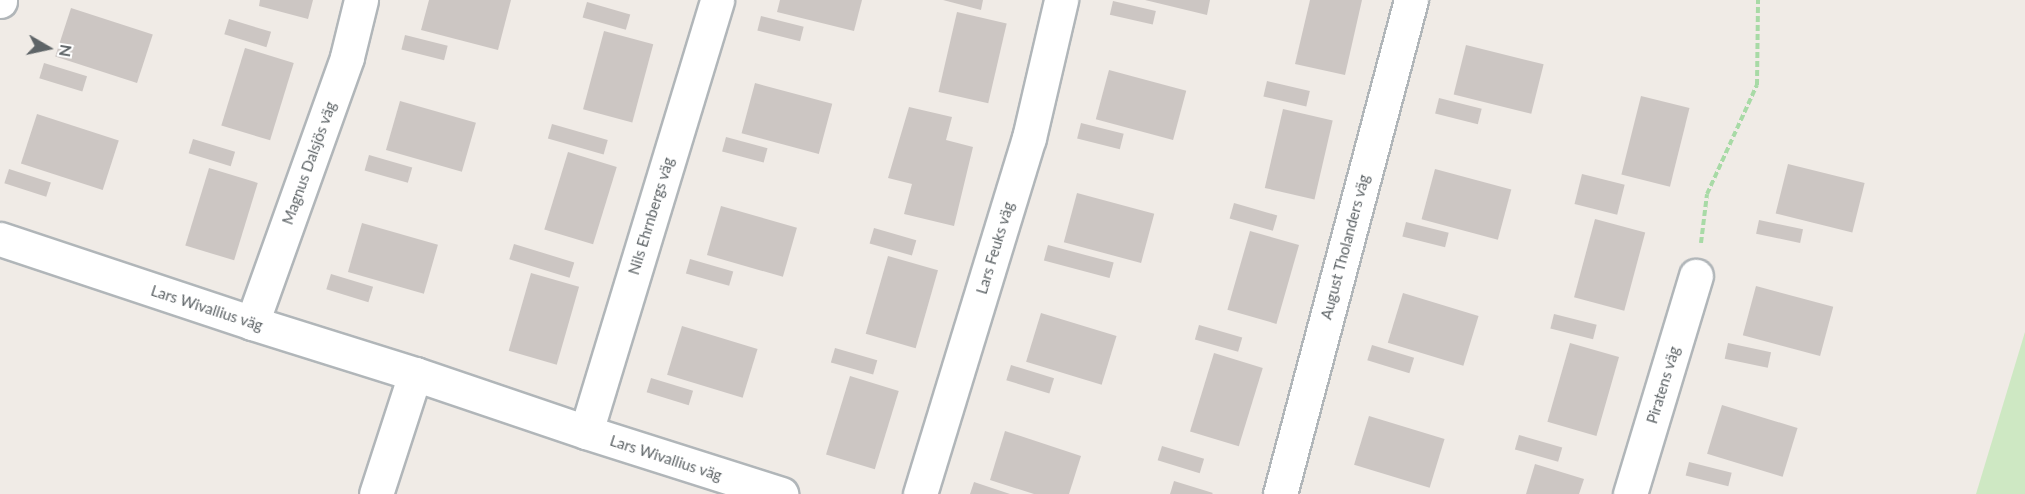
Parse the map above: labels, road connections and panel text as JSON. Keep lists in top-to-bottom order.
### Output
{
  "streets": {
    "street": [
      "Magnus Dalsjös väg",
      "Nils Ehrnbergs väg",
      "August Tholanders väg",
      "Lars Feuks väg",
      "Lars Wivallius väg",
      "Piratens väg"
    ]
  },
  "crossings": [
    ["Magnus Dalsjös väg", "Lars Wivallius väg"],
    ["Nils Ehrnbergs väg", "Lars Wivallius väg"]
  ],
  "north": "right"
}
